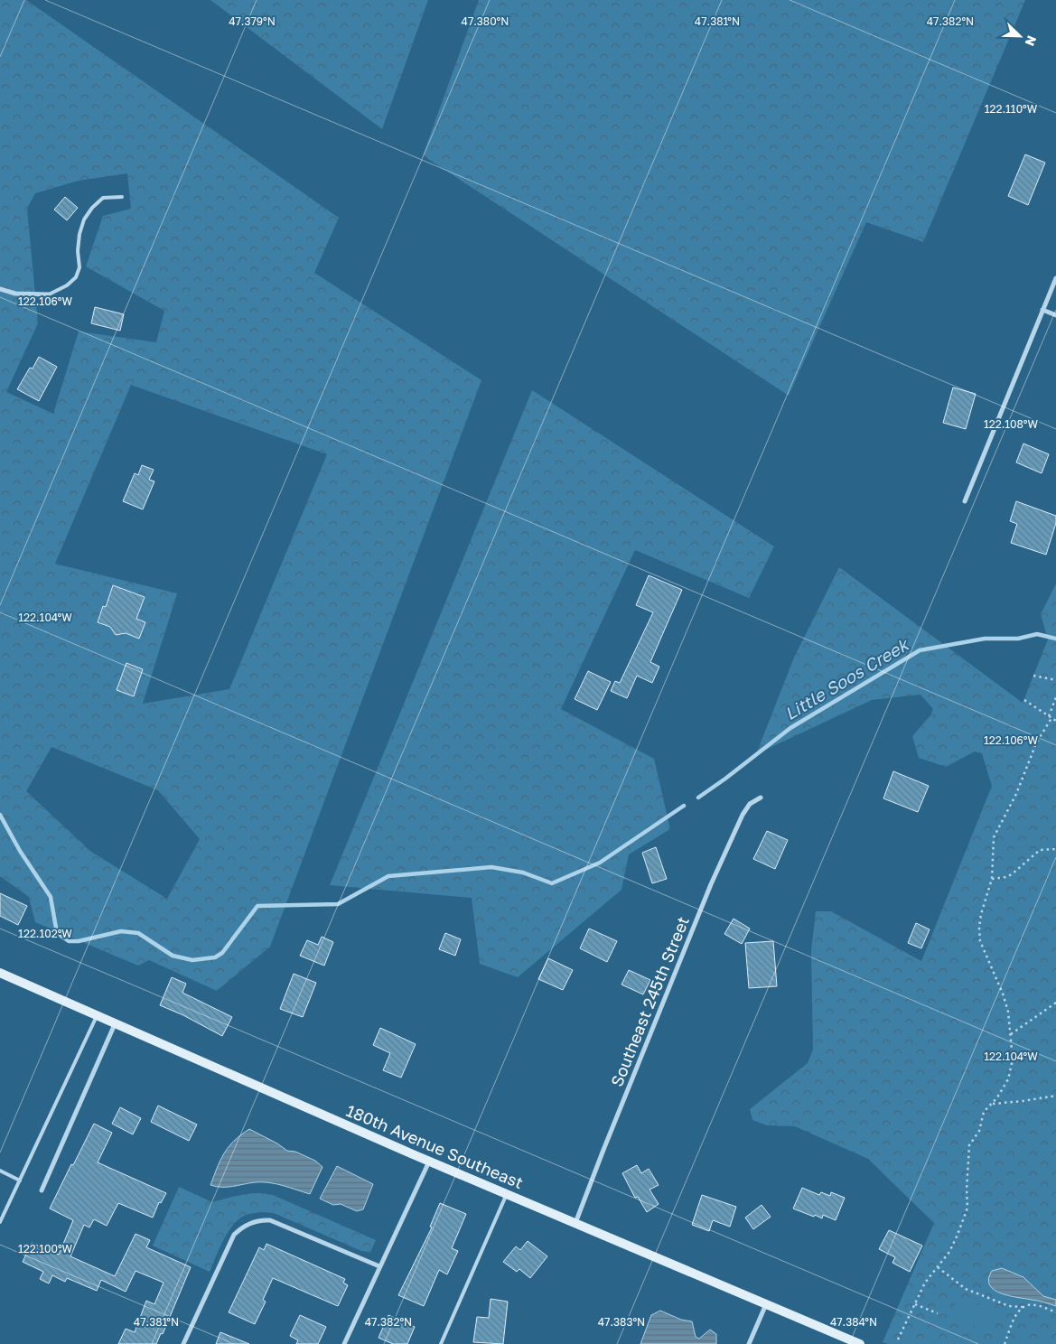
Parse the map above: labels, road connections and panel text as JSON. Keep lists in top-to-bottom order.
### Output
{
  "streets": {
    "street": ["Southeast 245th Street", "180th Avenue Southeast"]
  },
  "crossings": [
    ["Southeast 245th Street", "180th Avenue Southeast"]
  ],
  "water": ["Little Soos Creek"],
  "north": "bottom right",
  "coordinates": [
    "47.379°N",
    "47.380°N",
    "47.381°N",
    "47.382°N",
    "122.110°W",
    "122.106°W",
    "122.108°W",
    "122.104°W",
    "122.102°W",
    "122.100°W",
    "47.383°N",
    "47.384°N"
  ]
}
